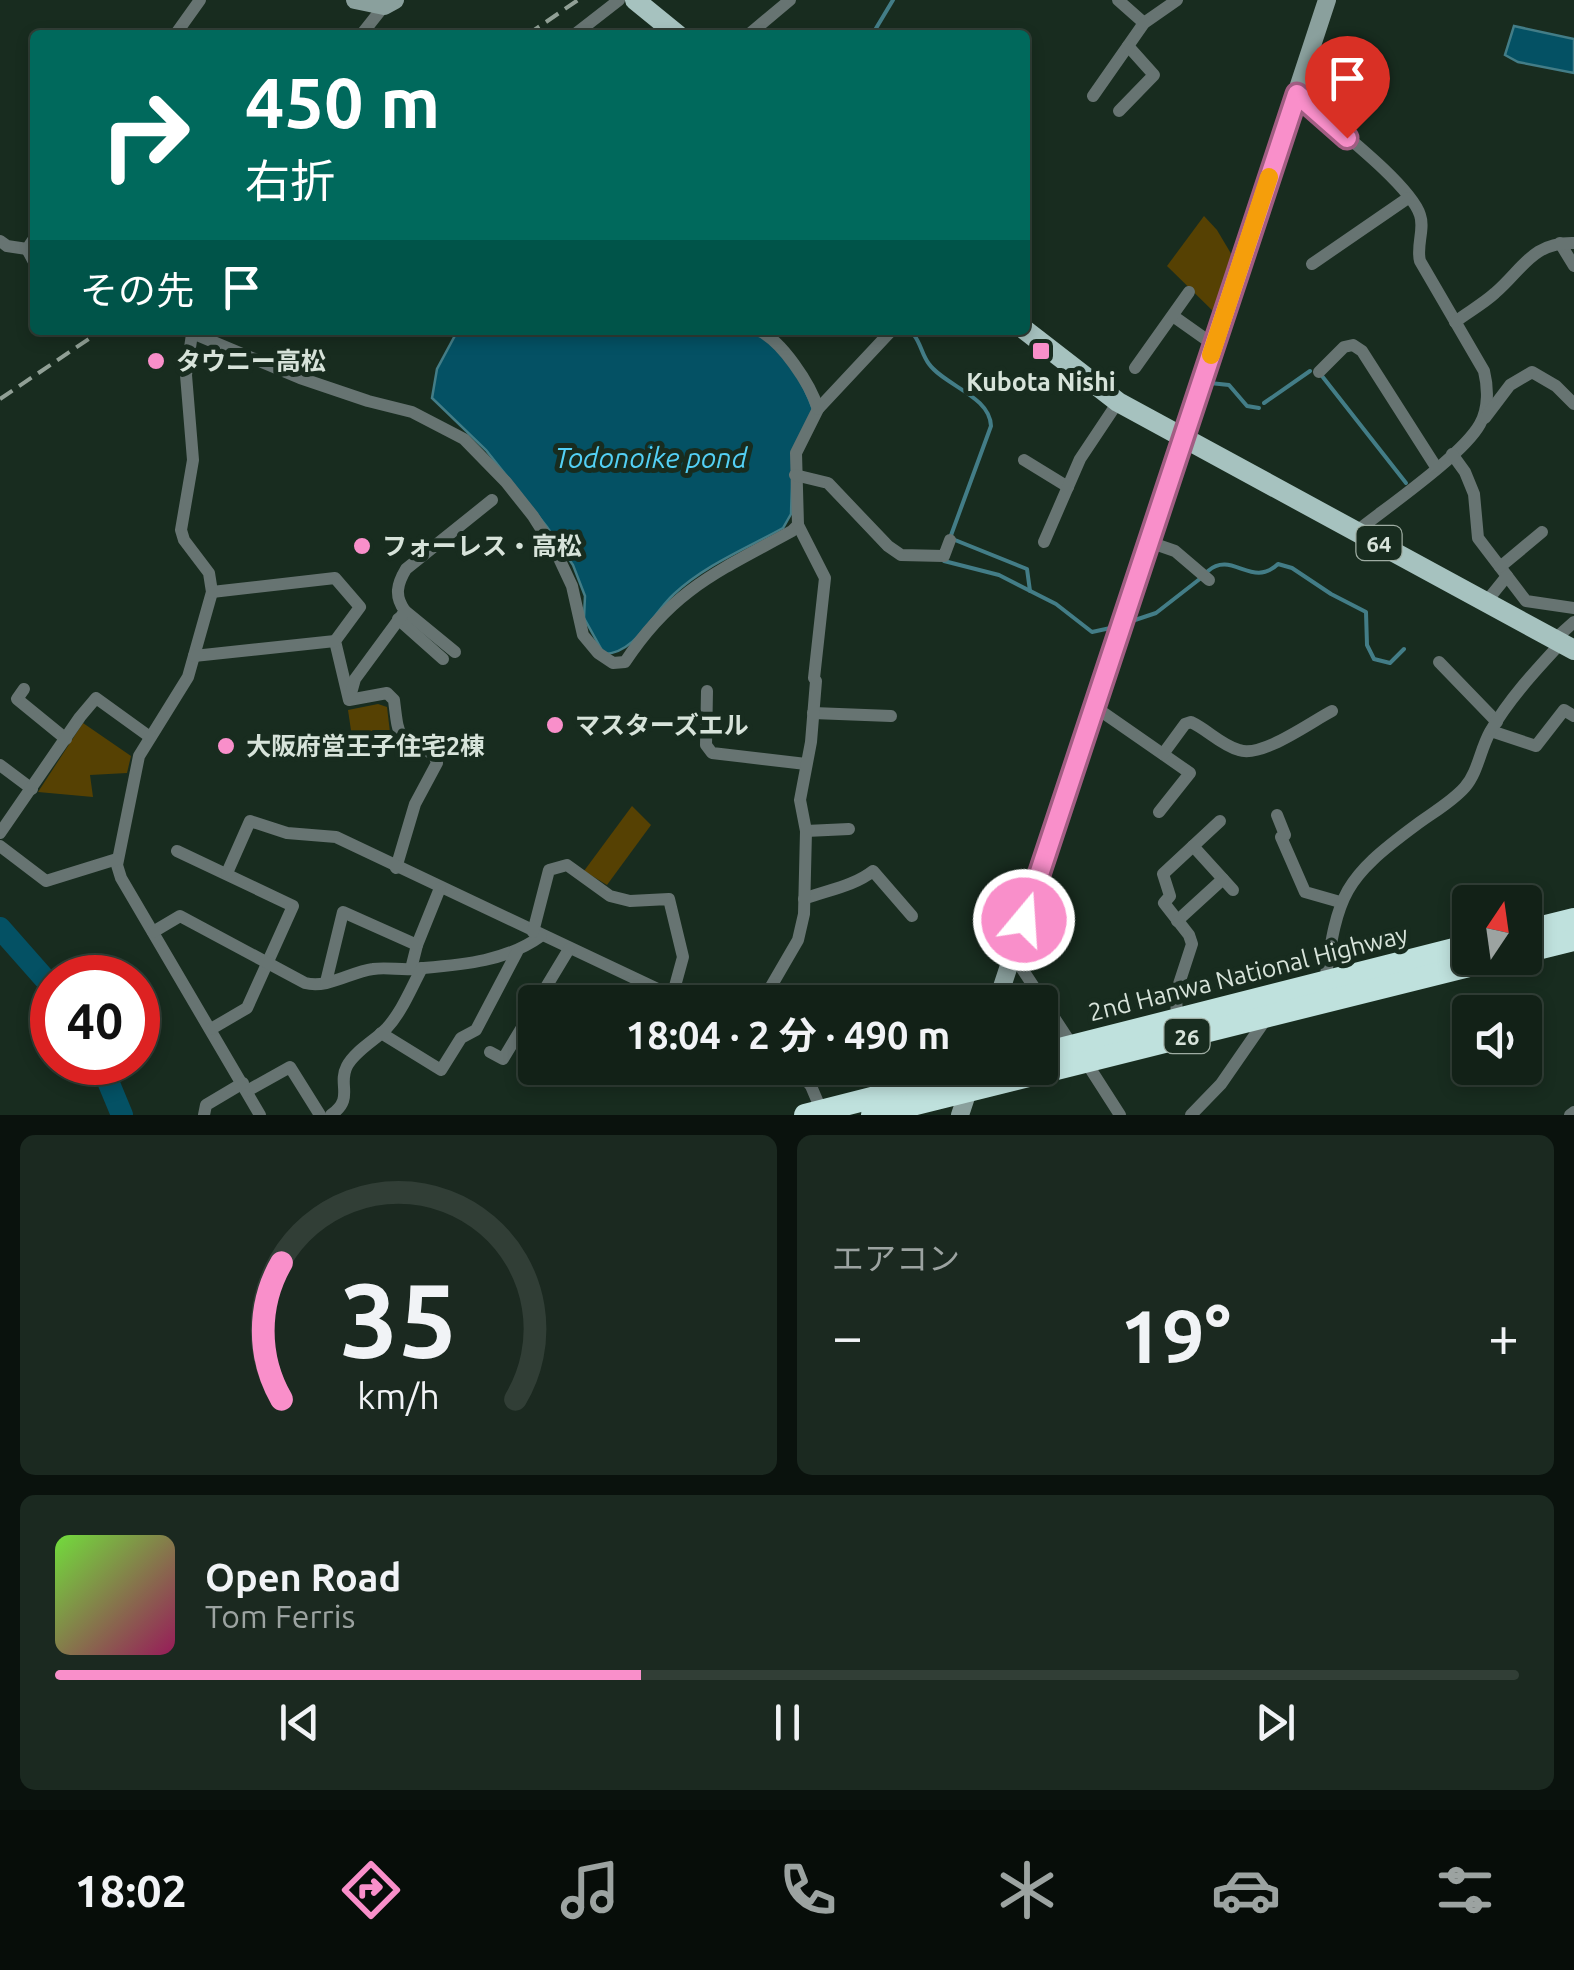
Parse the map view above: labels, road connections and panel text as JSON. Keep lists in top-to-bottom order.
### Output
{
  "streets": {
    "highway": ["2nd Hanwa National Highway", "26"],
    "main road": ["64"]
  },
  "water": ["Todonoike pond"],
  "places": {
    "transit": ["Kubota Nishi"],
    "other": [
      "タウニー高松",
      "フォーレス・高松",
      "マスターズエル",
      "大阪府営王子住宅2棟"
    ]
  },
  "north": "top",
  "page": {
    "turn": ["450 m", "右折"],
    "then": "その先",
    "limit": "40",
    "trip": "18:04 · 2 分 · 490 m",
    "tile": "エアコン",
    "heat": ["−", "19°", "+"],
    "song": ["Open Road", "Tom Ferris"],
    "tabs": "18:02",
    "gauge": ["35", "km/h"]
  }
}
